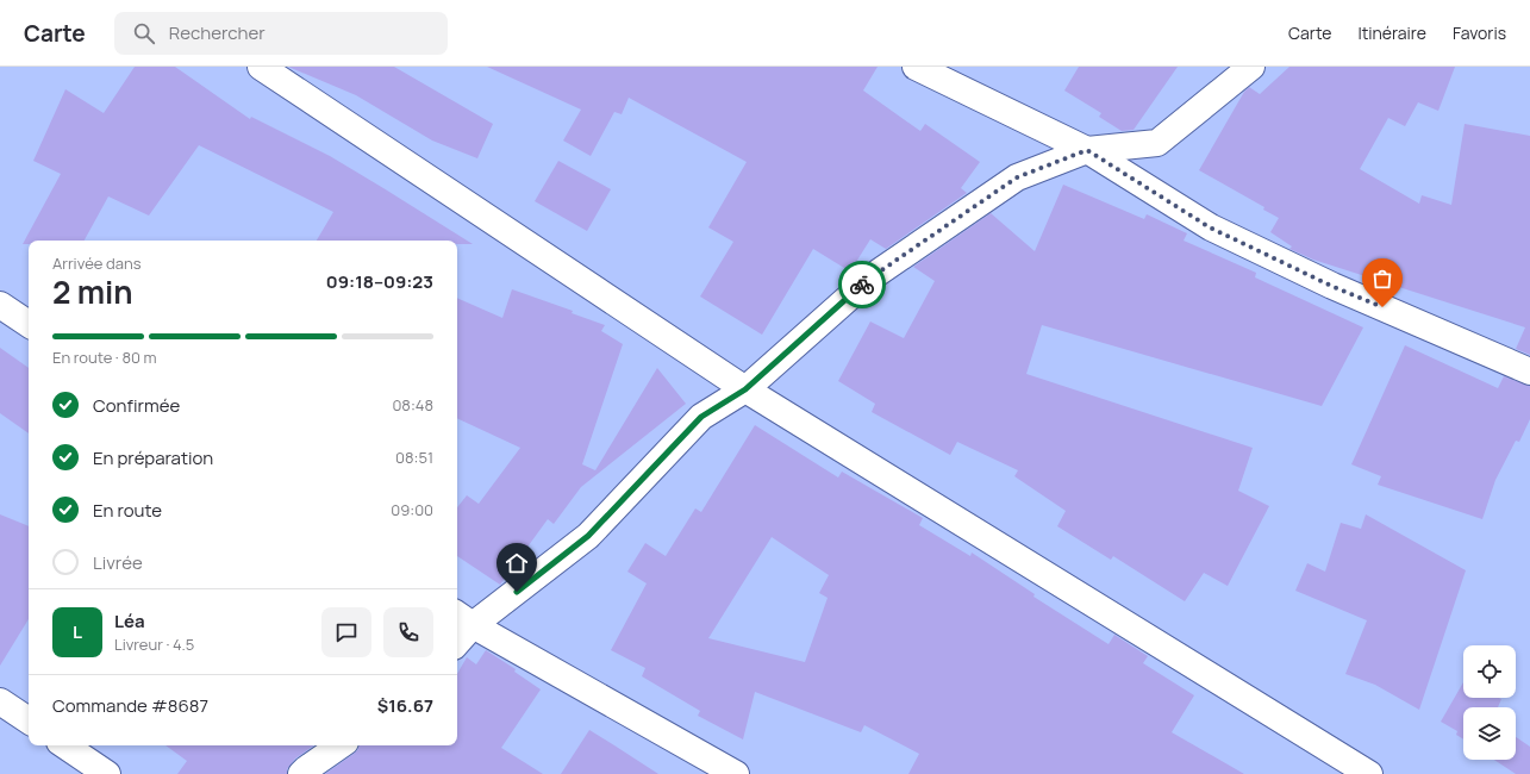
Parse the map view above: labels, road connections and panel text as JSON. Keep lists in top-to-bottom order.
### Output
{
  "page": {
    "header": "Carte",
    "search": "Rechercher",
    "nav": ["Carte", "Itinéraire", "Favoris"],
    "heading": ["2 min", "Arrivée dans", "09:18–09:23"],
    "panel": [
      "Léa",
      "Livreur · 4.5",
      "Commande #8687",
      "$16.67"
    ],
    "bar": "En route · 80 m",
    "list": [
      ["Confirmée", "08:48"],
      ["En préparation", "08:51"],
      ["En route", "09:00"],
      "Livrée"
    ],
    "round": "L"
  }
}
